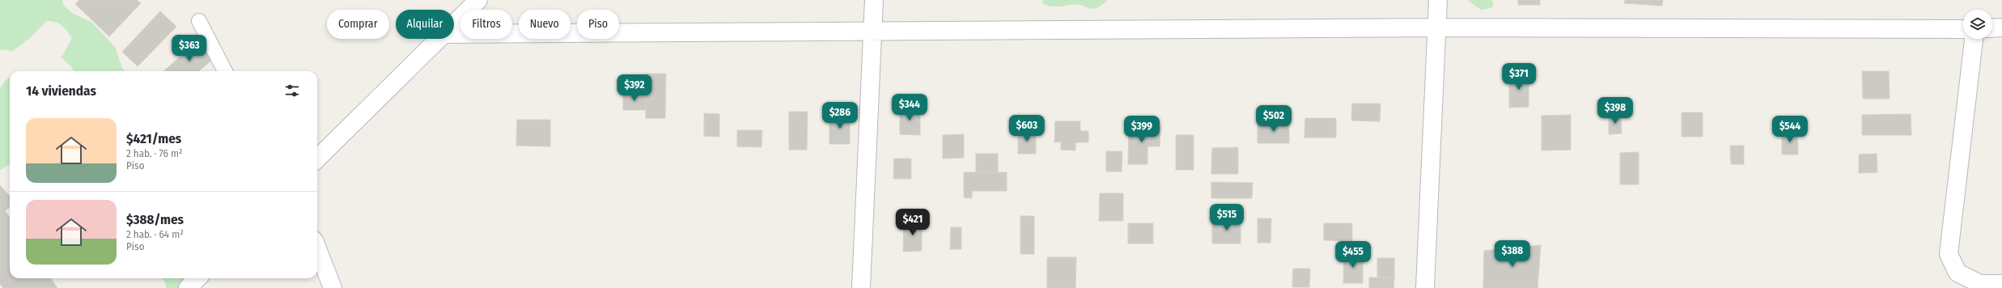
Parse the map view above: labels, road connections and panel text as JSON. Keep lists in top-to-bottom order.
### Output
{
  "page": {
    "chip": [
      "Comprar",
      "Alquilar",
      "Filtros",
      "Nuevo",
      "Piso"
    ],
    "price": [
      "$363",
      "$371",
      "$392",
      "$344",
      "$398",
      "$286",
      "$502",
      "$603",
      "$399",
      "$544",
      "$515",
      "$421",
      "$388",
      "$455"
    ],
    "heading": "14 viviendas",
    "list": [
      {
        "name": "$421/mes",
        "note": "2 hab. · 76 m² · Piso"
      },
      {
        "name": "$388/mes",
        "note": "2 hab. · 64 m² · Piso"
      }
    ]
  }
}
